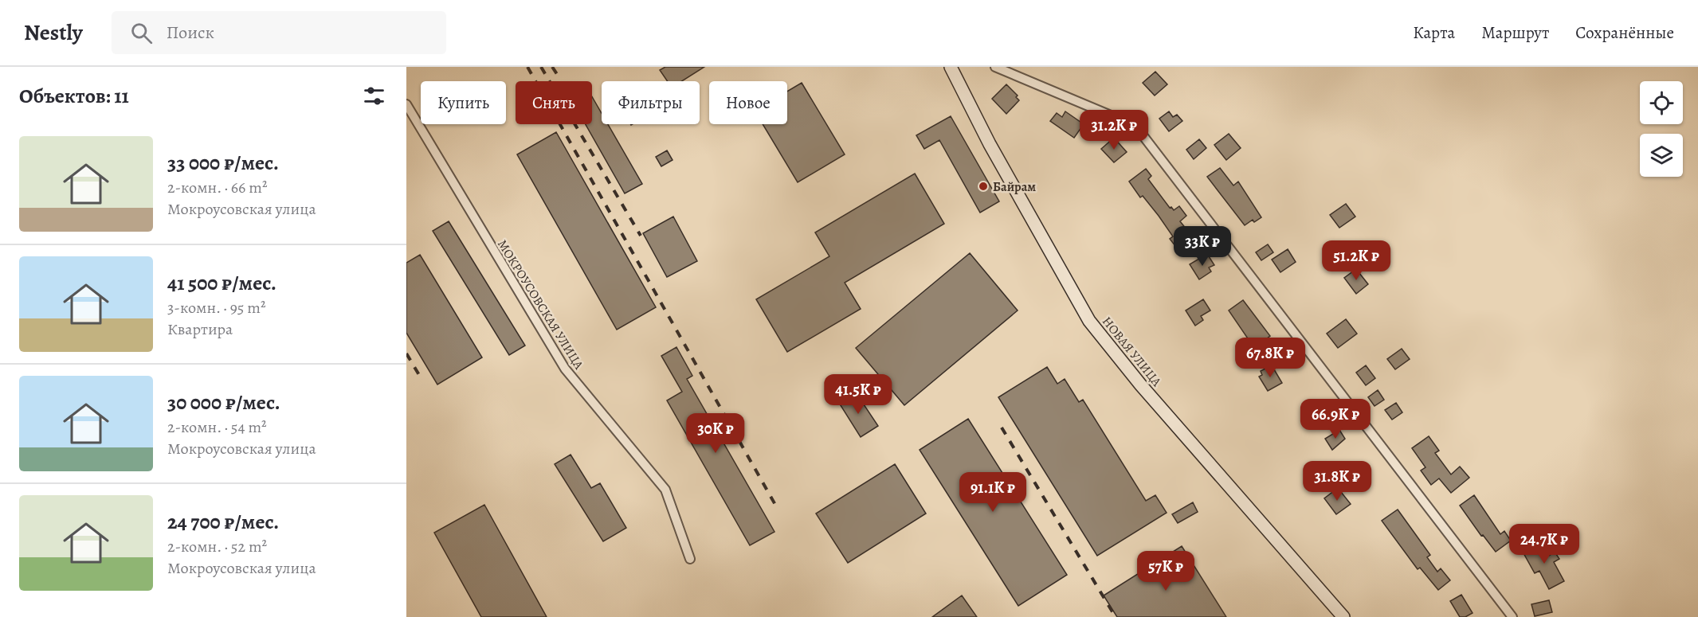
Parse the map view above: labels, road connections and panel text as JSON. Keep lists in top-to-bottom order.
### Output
{
  "streets": {
    "main road": ["НОВАЯ УЛИЦА"],
    "street": ["МОКРОУСОВСКАЯ УЛИЦА"]
  },
  "places": ["Байрам"],
  "page": {
    "header": "Nestly",
    "search": "Поиск",
    "nav": ["Карта", "Маршрут", "Сохранённые"],
    "heading": "Объектов: 11",
    "chip": [
      "Купить",
      "Снять",
      "Фильтры",
      "Новое"
    ],
    "price": [
      "31.2K ₽",
      "33K ₽",
      "51.2K ₽",
      "67.8K ₽",
      "41.5K ₽",
      "66.9K ₽",
      "30K ₽",
      "31.8K ₽",
      "91.1K ₽",
      "24.7K ₽",
      "57K ₽"
    ],
    "list": [
      {
        "name": "33 000 ₽/мес.",
        "note": "2-комн. · 66 m² · Мокроусовская улица"
      },
      {
        "name": "41 500 ₽/мес.",
        "note": "3-комн. · 95 m² · Квартира"
      },
      {
        "name": "30 000 ₽/мес.",
        "note": "2-комн. · 54 m² · Мокроусовская улица"
      },
      {
        "name": "24 700 ₽/мес.",
        "note": "2-комн. · 52 m² · Мокроусовская улица"
      }
    ]
  }
}
